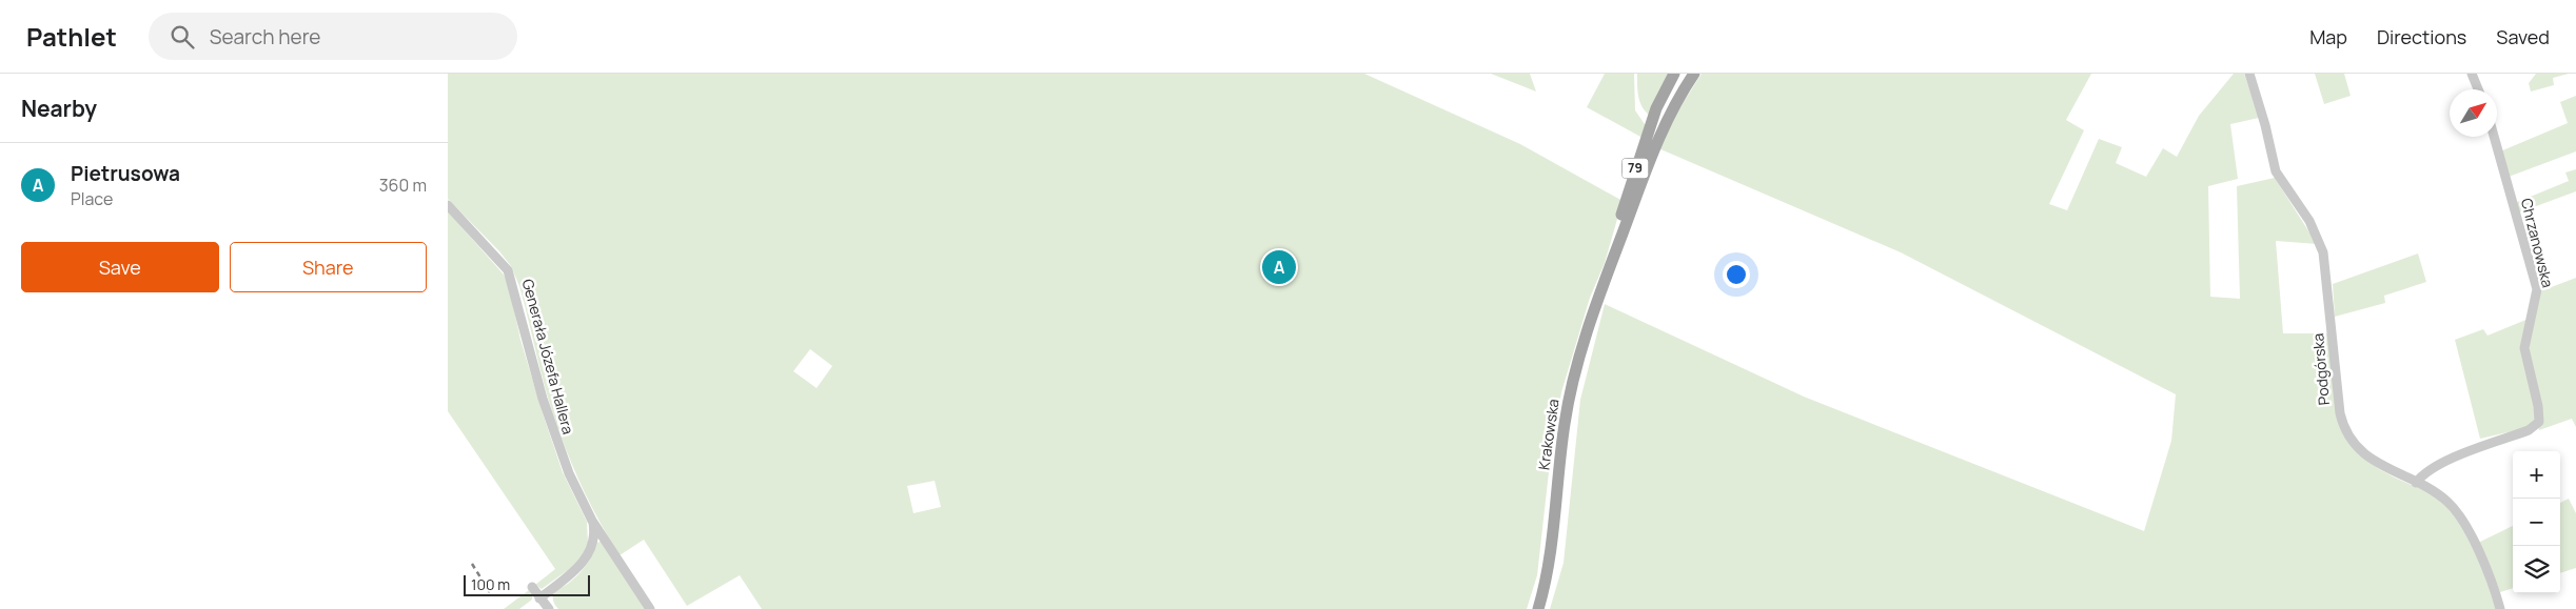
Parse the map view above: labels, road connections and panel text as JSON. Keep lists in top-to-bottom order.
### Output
{
  "streets": {
    "main road": ["79", "Krakowska"],
    "street": ["Chrzanowska", "Generała Józefa Hallera", "Podgórska"]
  },
  "crossings": [
    ["Chrzanowska", "Podgórska"]
  ],
  "scale_bar": "100 m",
  "north": "top right",
  "page": {
    "header": "Pathlet",
    "search": "Search here",
    "nav": ["Map", "Directions", "Saved"],
    "heading": "Nearby",
    "list": [
      {
        "mark": "A",
        "name": "Pietrusowa",
        "note": "Place",
        "value": "360 m"
      }
    ],
    "buttons": ["Save", "Share"],
    "pins": "A",
    "map_buttons": ["+", "−"],
    "scale": "100 m"
  }
}
